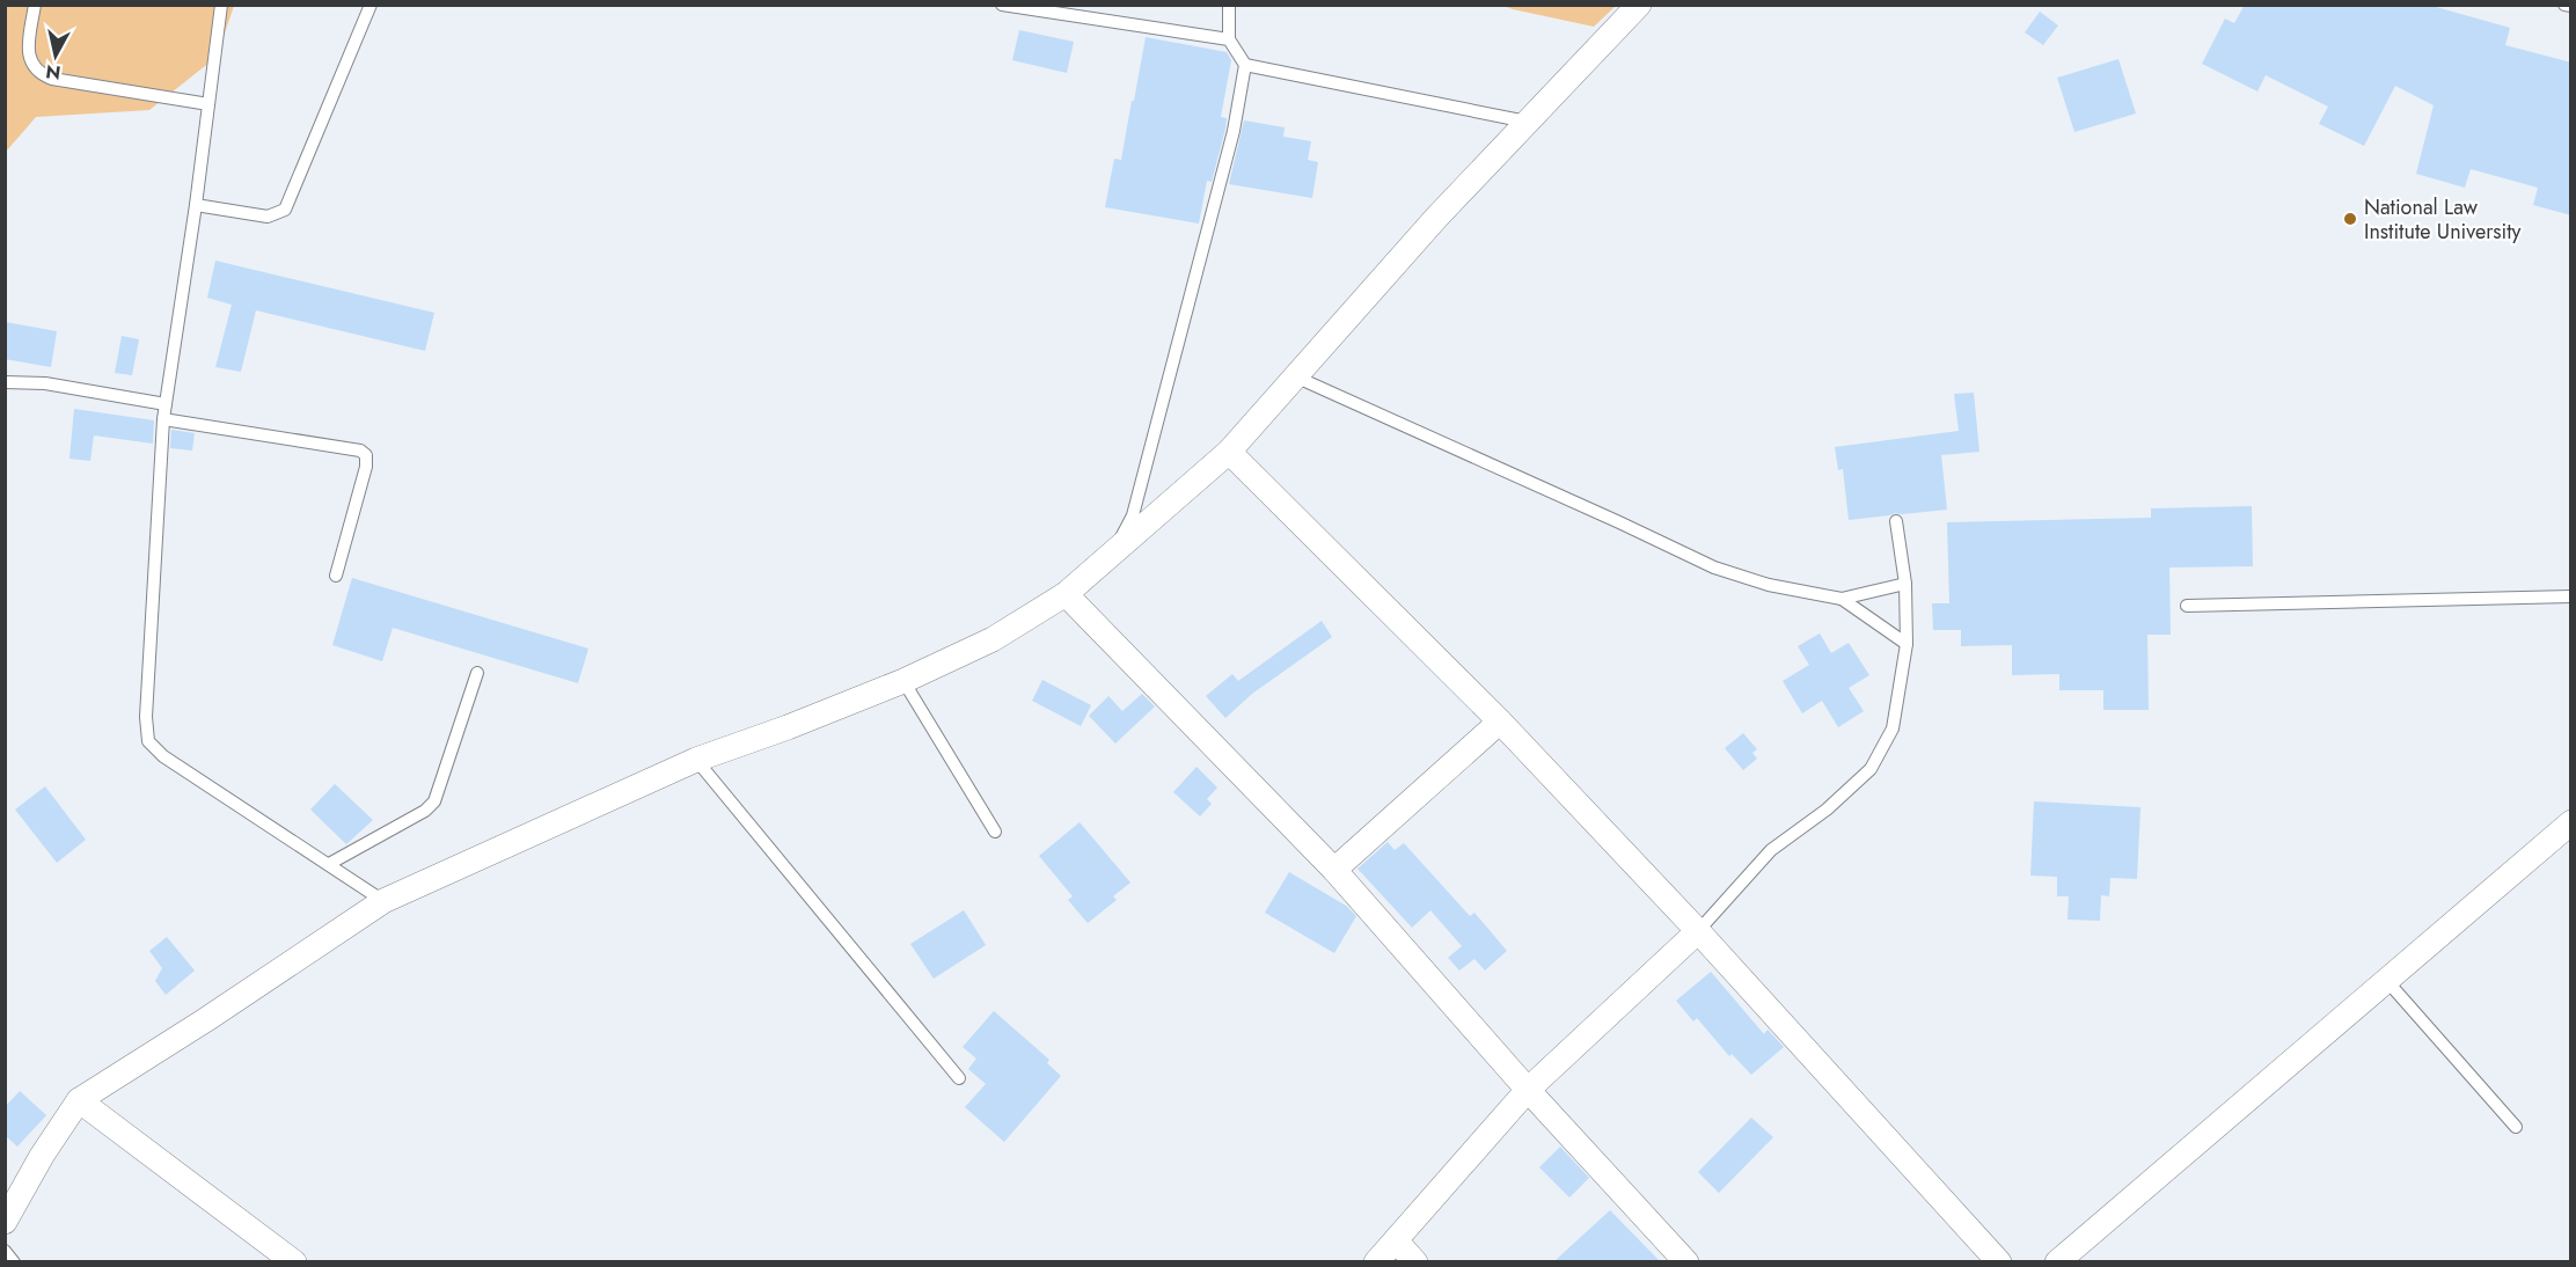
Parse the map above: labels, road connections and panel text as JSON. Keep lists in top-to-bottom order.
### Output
{
  "places": ["National Law Institute University"],
  "north": "bottom"
}
